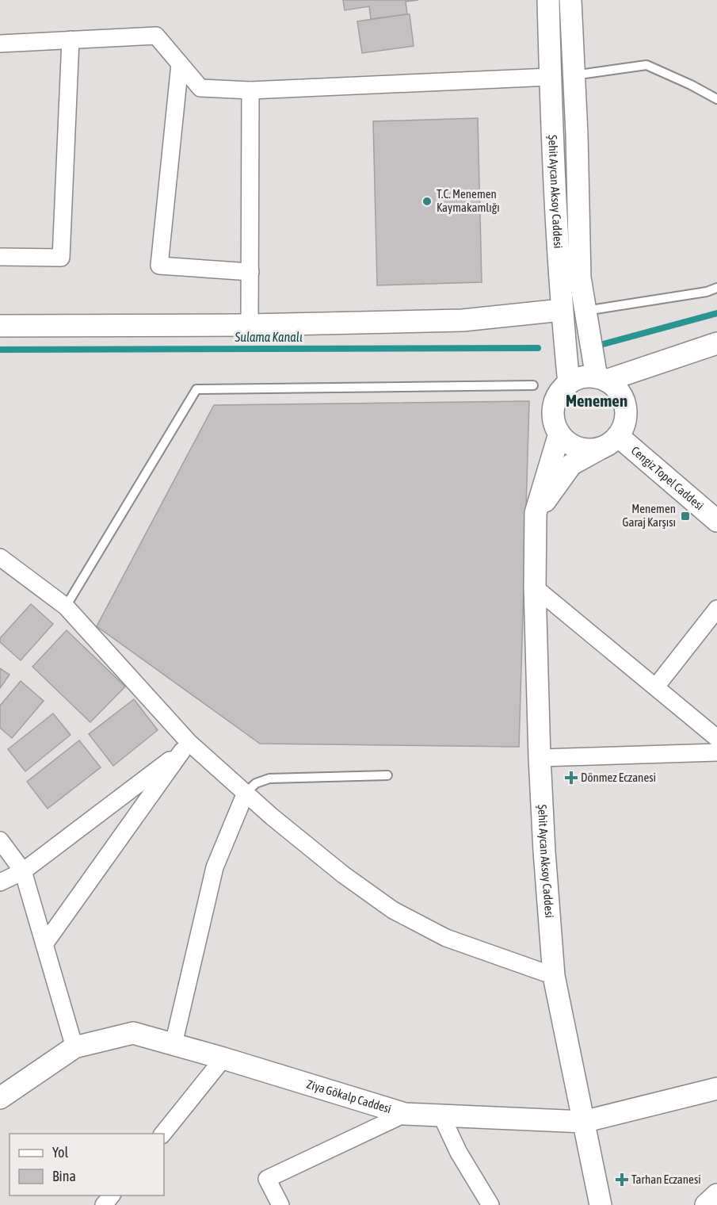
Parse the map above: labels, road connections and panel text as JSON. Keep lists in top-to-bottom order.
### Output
{
  "streets": {
    "street": ["Şehit Aycan Aksoy Caddesi", "Cengiz Topel Caddesi", "Ziya Gökalp Caddesi"]
  },
  "crossings": [
    ["Şehit Aycan Aksoy Caddesi", "Cengiz Topel Caddesi"],
    ["Şehit Aycan Aksoy Caddesi", "Ziya Gökalp Caddesi"]
  ],
  "districts": ["Menemen"],
  "water": ["Sulama Kanalı"],
  "places": {
    "other": ["T.C. Menemen Kaymakamlığı"],
    "transit": ["Menemen Garaj Karşısı"],
    "health": ["Dönmez Eczanesi", "Tarhan Eczanesi"]
  },
  "legend": ["Yol", "Bina"]
}
